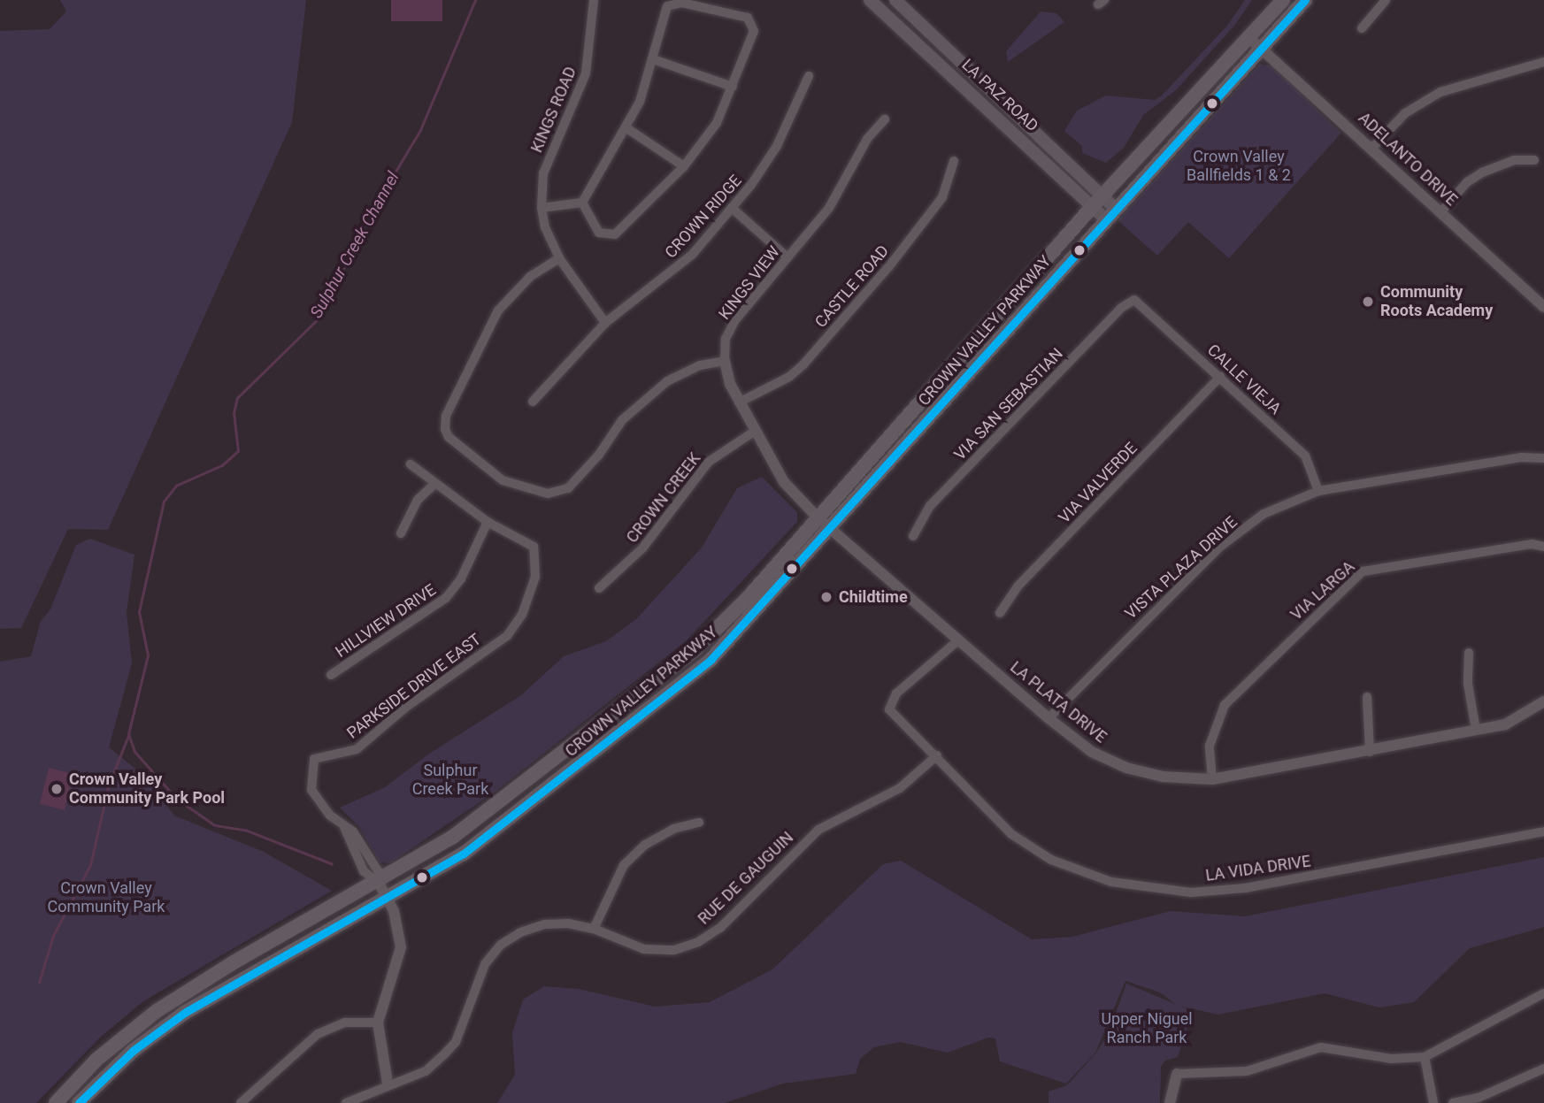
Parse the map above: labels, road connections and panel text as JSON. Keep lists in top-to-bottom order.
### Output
{
  "streets": {
    "main road": ["LA PAZ ROAD", "CROWN VALLEY PARKWAY"],
    "street": [
      "KINGS ROAD",
      "ADELANTO DRIVE",
      "CROWN RIDGE",
      "KINGS VIEW",
      "CASTLE ROAD",
      "CALLE VIEJA",
      "VIA SAN SEBASTIAN",
      "VIA VALVERDE",
      "CROWN CREEK",
      "VISTA PLAZA DRIVE",
      "VIA LARGA",
      "HILLVIEW DRIVE",
      "PARKSIDE DRIVE EAST",
      "LA PLATA DRIVE",
      "LA VIDA DRIVE",
      "RUE DE GAUGUIN"
    ]
  },
  "crossings": [
    ["LA PAZ ROAD", "CROWN VALLEY PARKWAY"],
    ["KINGS ROAD", "CROWN RIDGE"],
    ["ADELANTO DRIVE", "CROWN VALLEY PARKWAY"],
    ["KINGS VIEW", "LA PLATA DRIVE"],
    ["CASTLE ROAD", "LA PLATA DRIVE"],
    ["CROWN VALLEY PARKWAY", "PARKSIDE DRIVE EAST"],
    ["CROWN VALLEY PARKWAY", "LA PLATA DRIVE"],
    ["CALLE VIEJA", "VIA SAN SEBASTIAN"],
    ["CALLE VIEJA", "VIA VALVERDE"],
    ["CALLE VIEJA", "VISTA PLAZA DRIVE"],
    ["CROWN CREEK", "LA PLATA DRIVE"],
    ["VISTA PLAZA DRIVE", "LA PLATA DRIVE"],
    ["VIA LARGA", "LA PLATA DRIVE"],
    ["HILLVIEW DRIVE", "PARKSIDE DRIVE EAST"],
    ["LA PLATA DRIVE", "LA VIDA DRIVE"],
    ["LA VIDA DRIVE", "RUE DE GAUGUIN"]
  ],
  "water": ["Sulphur Creek Channel"],
  "parks": [
    "Crown Valley Ballfields 1 & 2",
    "Sulphur Creek Park",
    "Crown Valley Community Park",
    "Upper Niguel Ranch Park"
  ],
  "places": ["Community Roots Academy", "Childtime", "Crown Valley Community Park Pool"]
}
